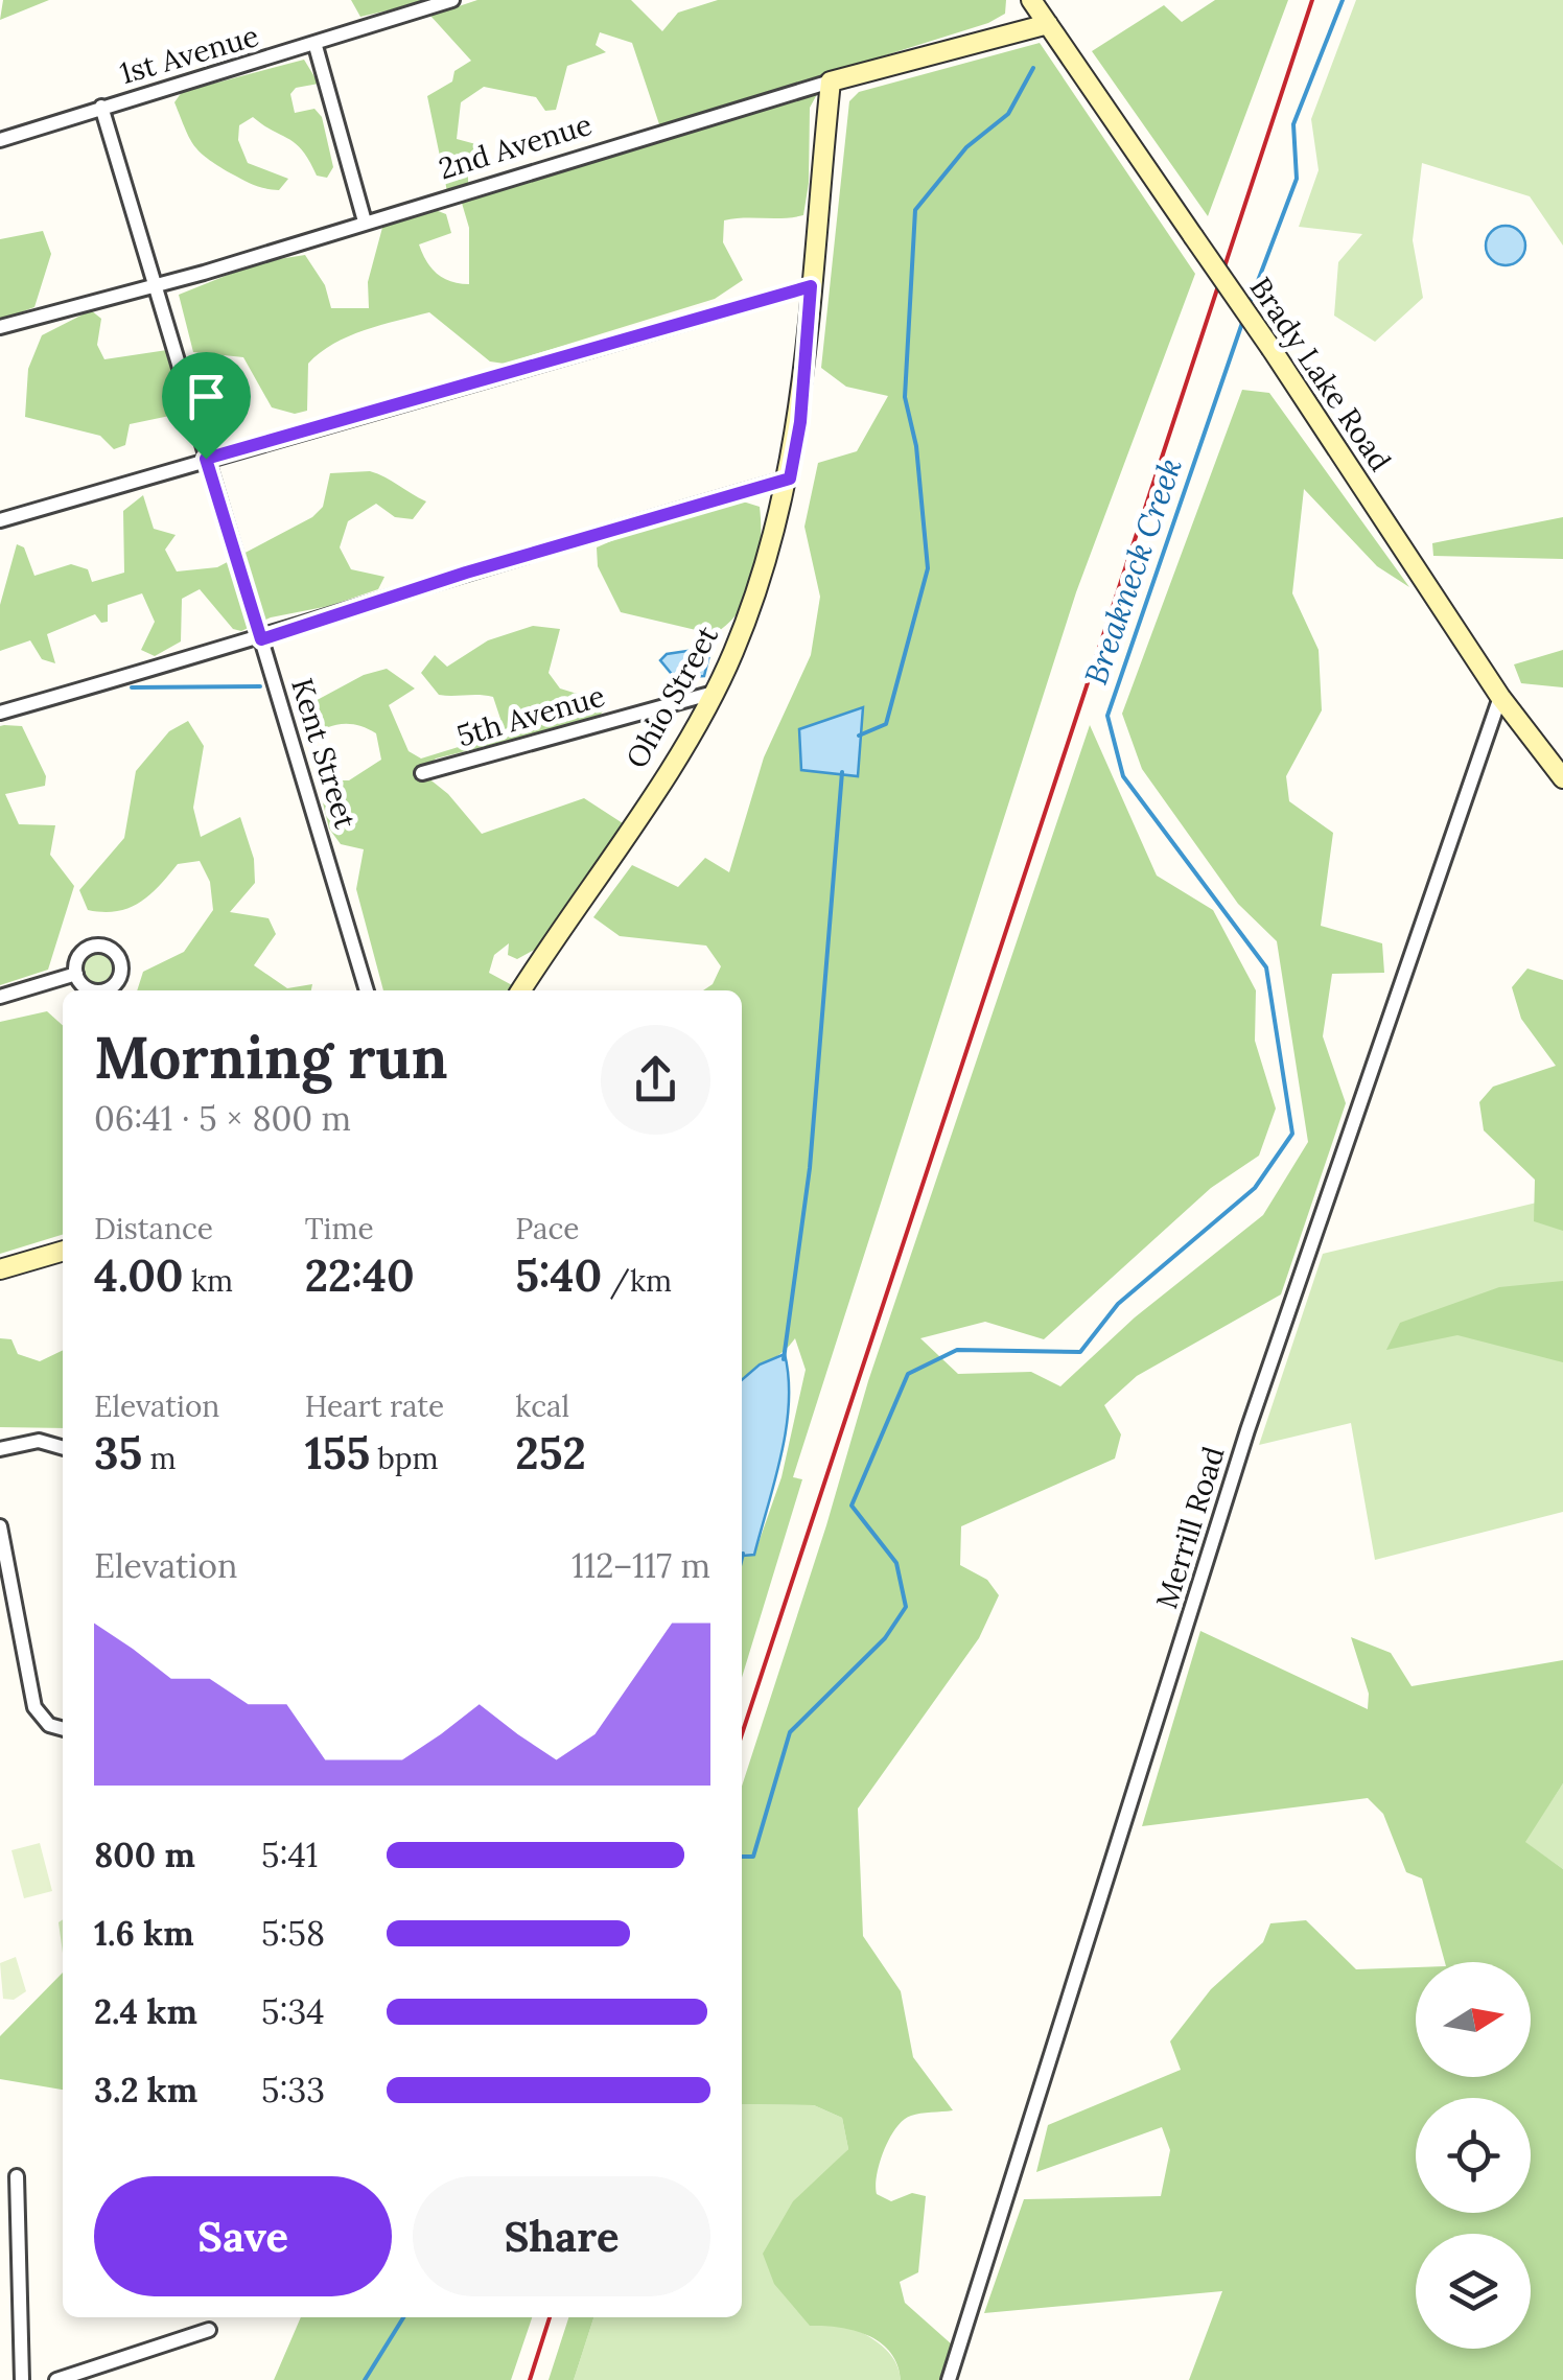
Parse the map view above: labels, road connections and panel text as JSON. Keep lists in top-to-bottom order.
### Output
{
  "streets": {
    "street": [
      "1st Avenue",
      "2nd Avenue",
      "Brady Lake Road",
      "Ohio Street",
      "5th Avenue",
      "Kent Street",
      "Merrill Road"
    ]
  },
  "crossings": [
    ["1st Avenue", "Kent Street"],
    ["2nd Avenue", "Brady Lake Road"],
    ["2nd Avenue", "Ohio Street"],
    ["2nd Avenue", "Kent Street"],
    ["Brady Lake Road", "Merrill Road"],
    ["Ohio Street", "5th Avenue"]
  ],
  "water": ["Breakneck Creek"],
  "north": "right",
  "page": {
    "heading": ["Morning run", "06:41 · 5 × 800 m"],
    "stats": [
      ["Distance", "4.00 km"],
      ["Time", "22:40"],
      ["Pace", "5:40 /km"],
      ["Elevation", "35 m"],
      ["Heart rate", "155 bpm"],
      ["kcal", "252"]
    ],
    "chart": ["Elevation", "112–117 m"],
    "list": [
      {
        "name": "800 m",
        "note": "5:41"
      },
      {
        "name": "1.6 km",
        "note": "5:58"
      },
      {
        "name": "2.4 km",
        "note": "5:34"
      },
      {
        "name": "3.2 km",
        "note": "5:33"
      }
    ],
    "buttons": ["Save", "Share"]
  }
}
